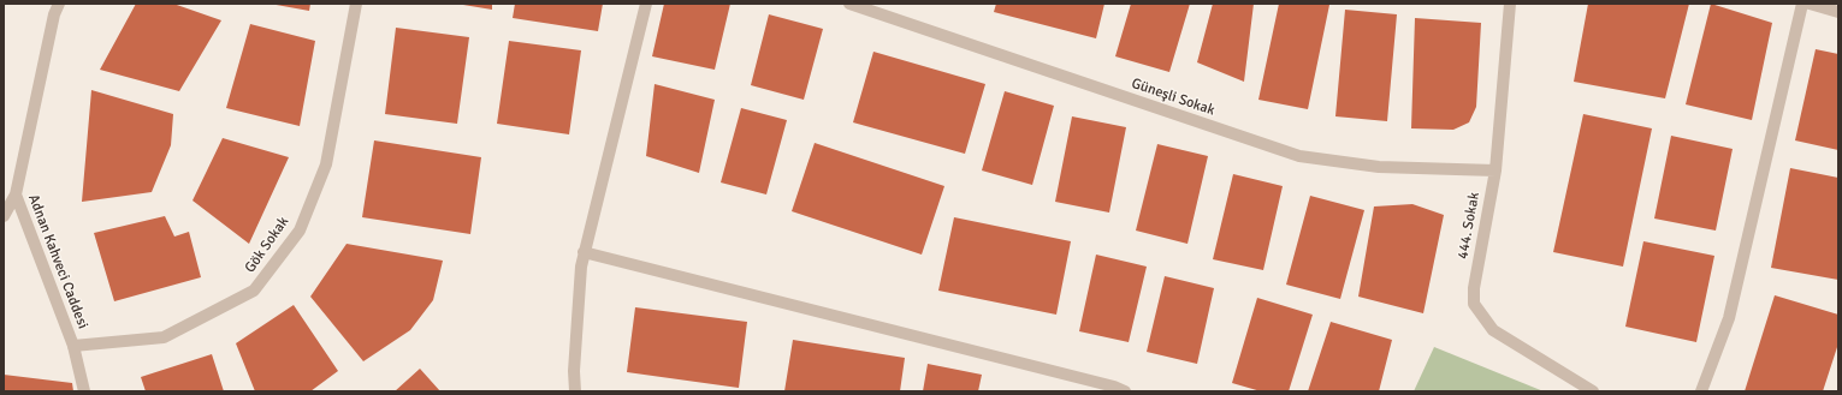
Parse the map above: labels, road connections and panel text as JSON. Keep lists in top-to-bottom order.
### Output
{
  "streets": {
    "street": [
      "Güneşli Sokak",
      "444. Sokak",
      "Gök Sokak",
      "Adnan Kahveci Caddesi"
    ]
  },
  "crossings": [
    ["Güneşli Sokak", "444. Sokak"],
    ["Gök Sokak", "Adnan Kahveci Caddesi"]
  ]
}
